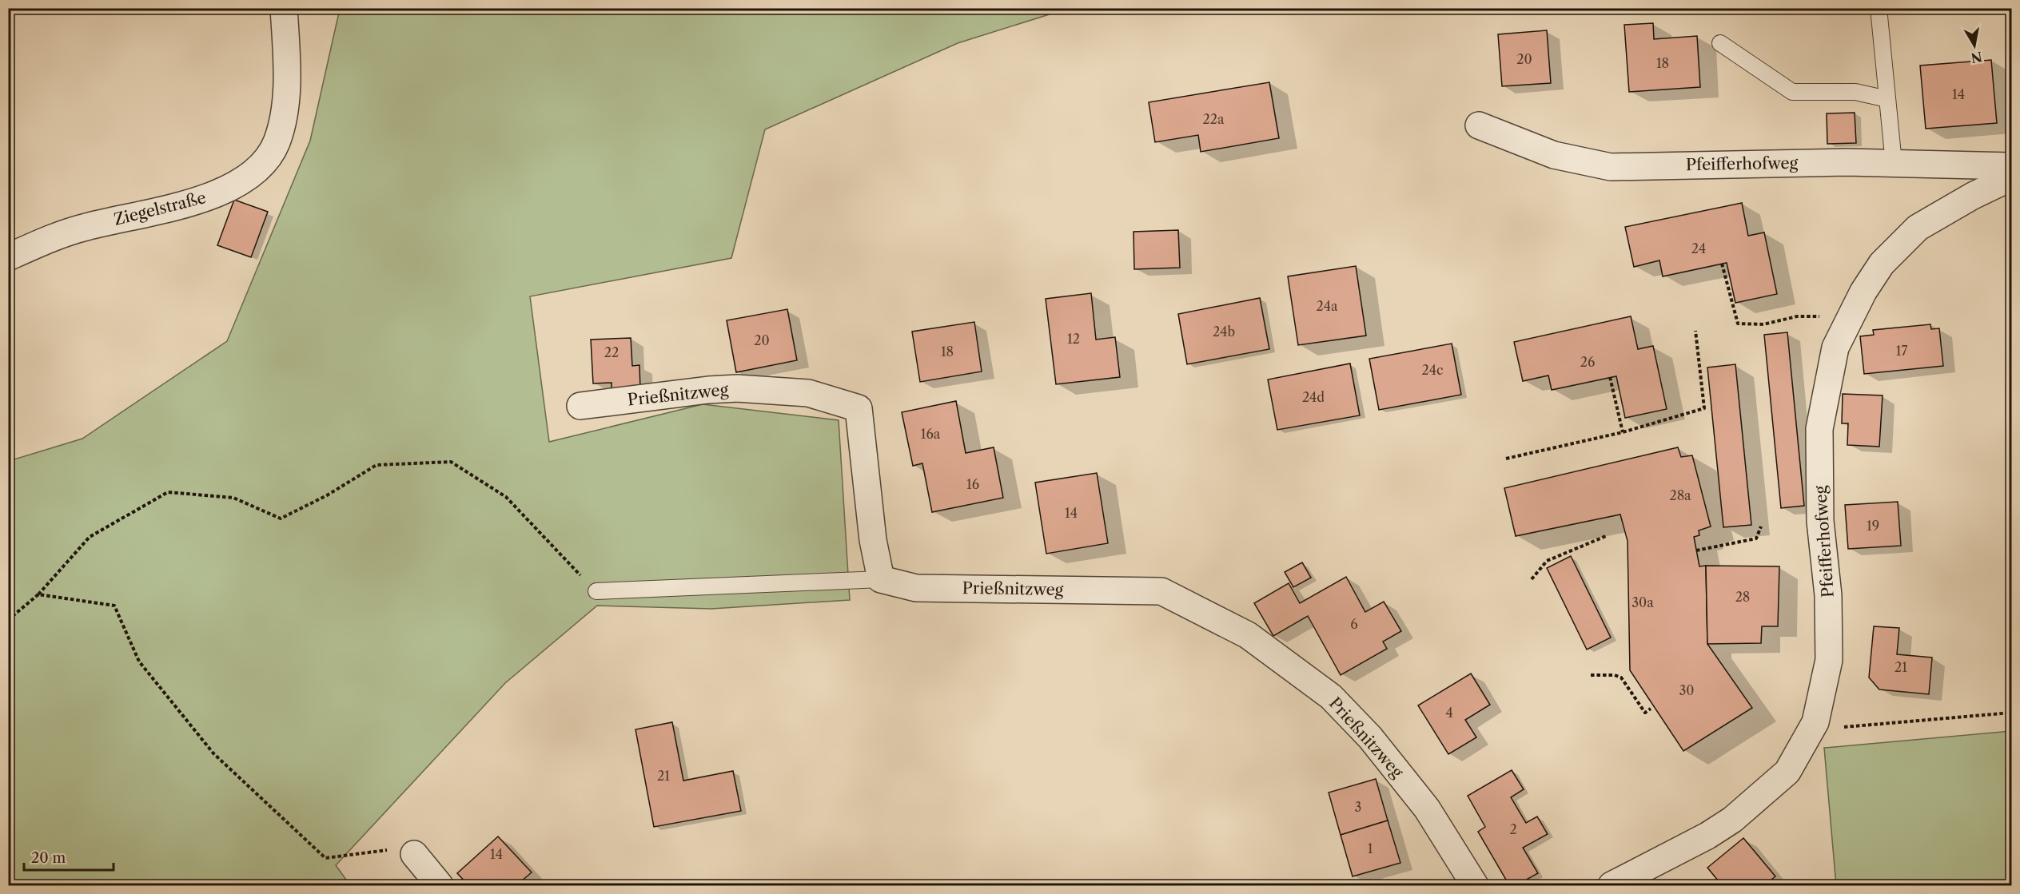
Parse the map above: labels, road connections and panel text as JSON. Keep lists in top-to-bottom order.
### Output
{
  "streets": {
    "street": ["Pfeifferhofweg", "Ziegelstraße", "Prießnitzweg"]
  },
  "house_numbers": [
    "20",
    "18",
    "14",
    "22a",
    "24",
    "24a",
    "24b",
    "12",
    "20",
    "17",
    "18",
    "22",
    "26",
    "24c",
    "24d",
    "16a",
    "16",
    "28a",
    "14",
    "19",
    "28",
    "30a",
    "6",
    "21",
    "30",
    "4",
    "21",
    "3",
    "2",
    "1",
    "14"
  ],
  "scale_bar": "20 m",
  "north": "bottom"
}
